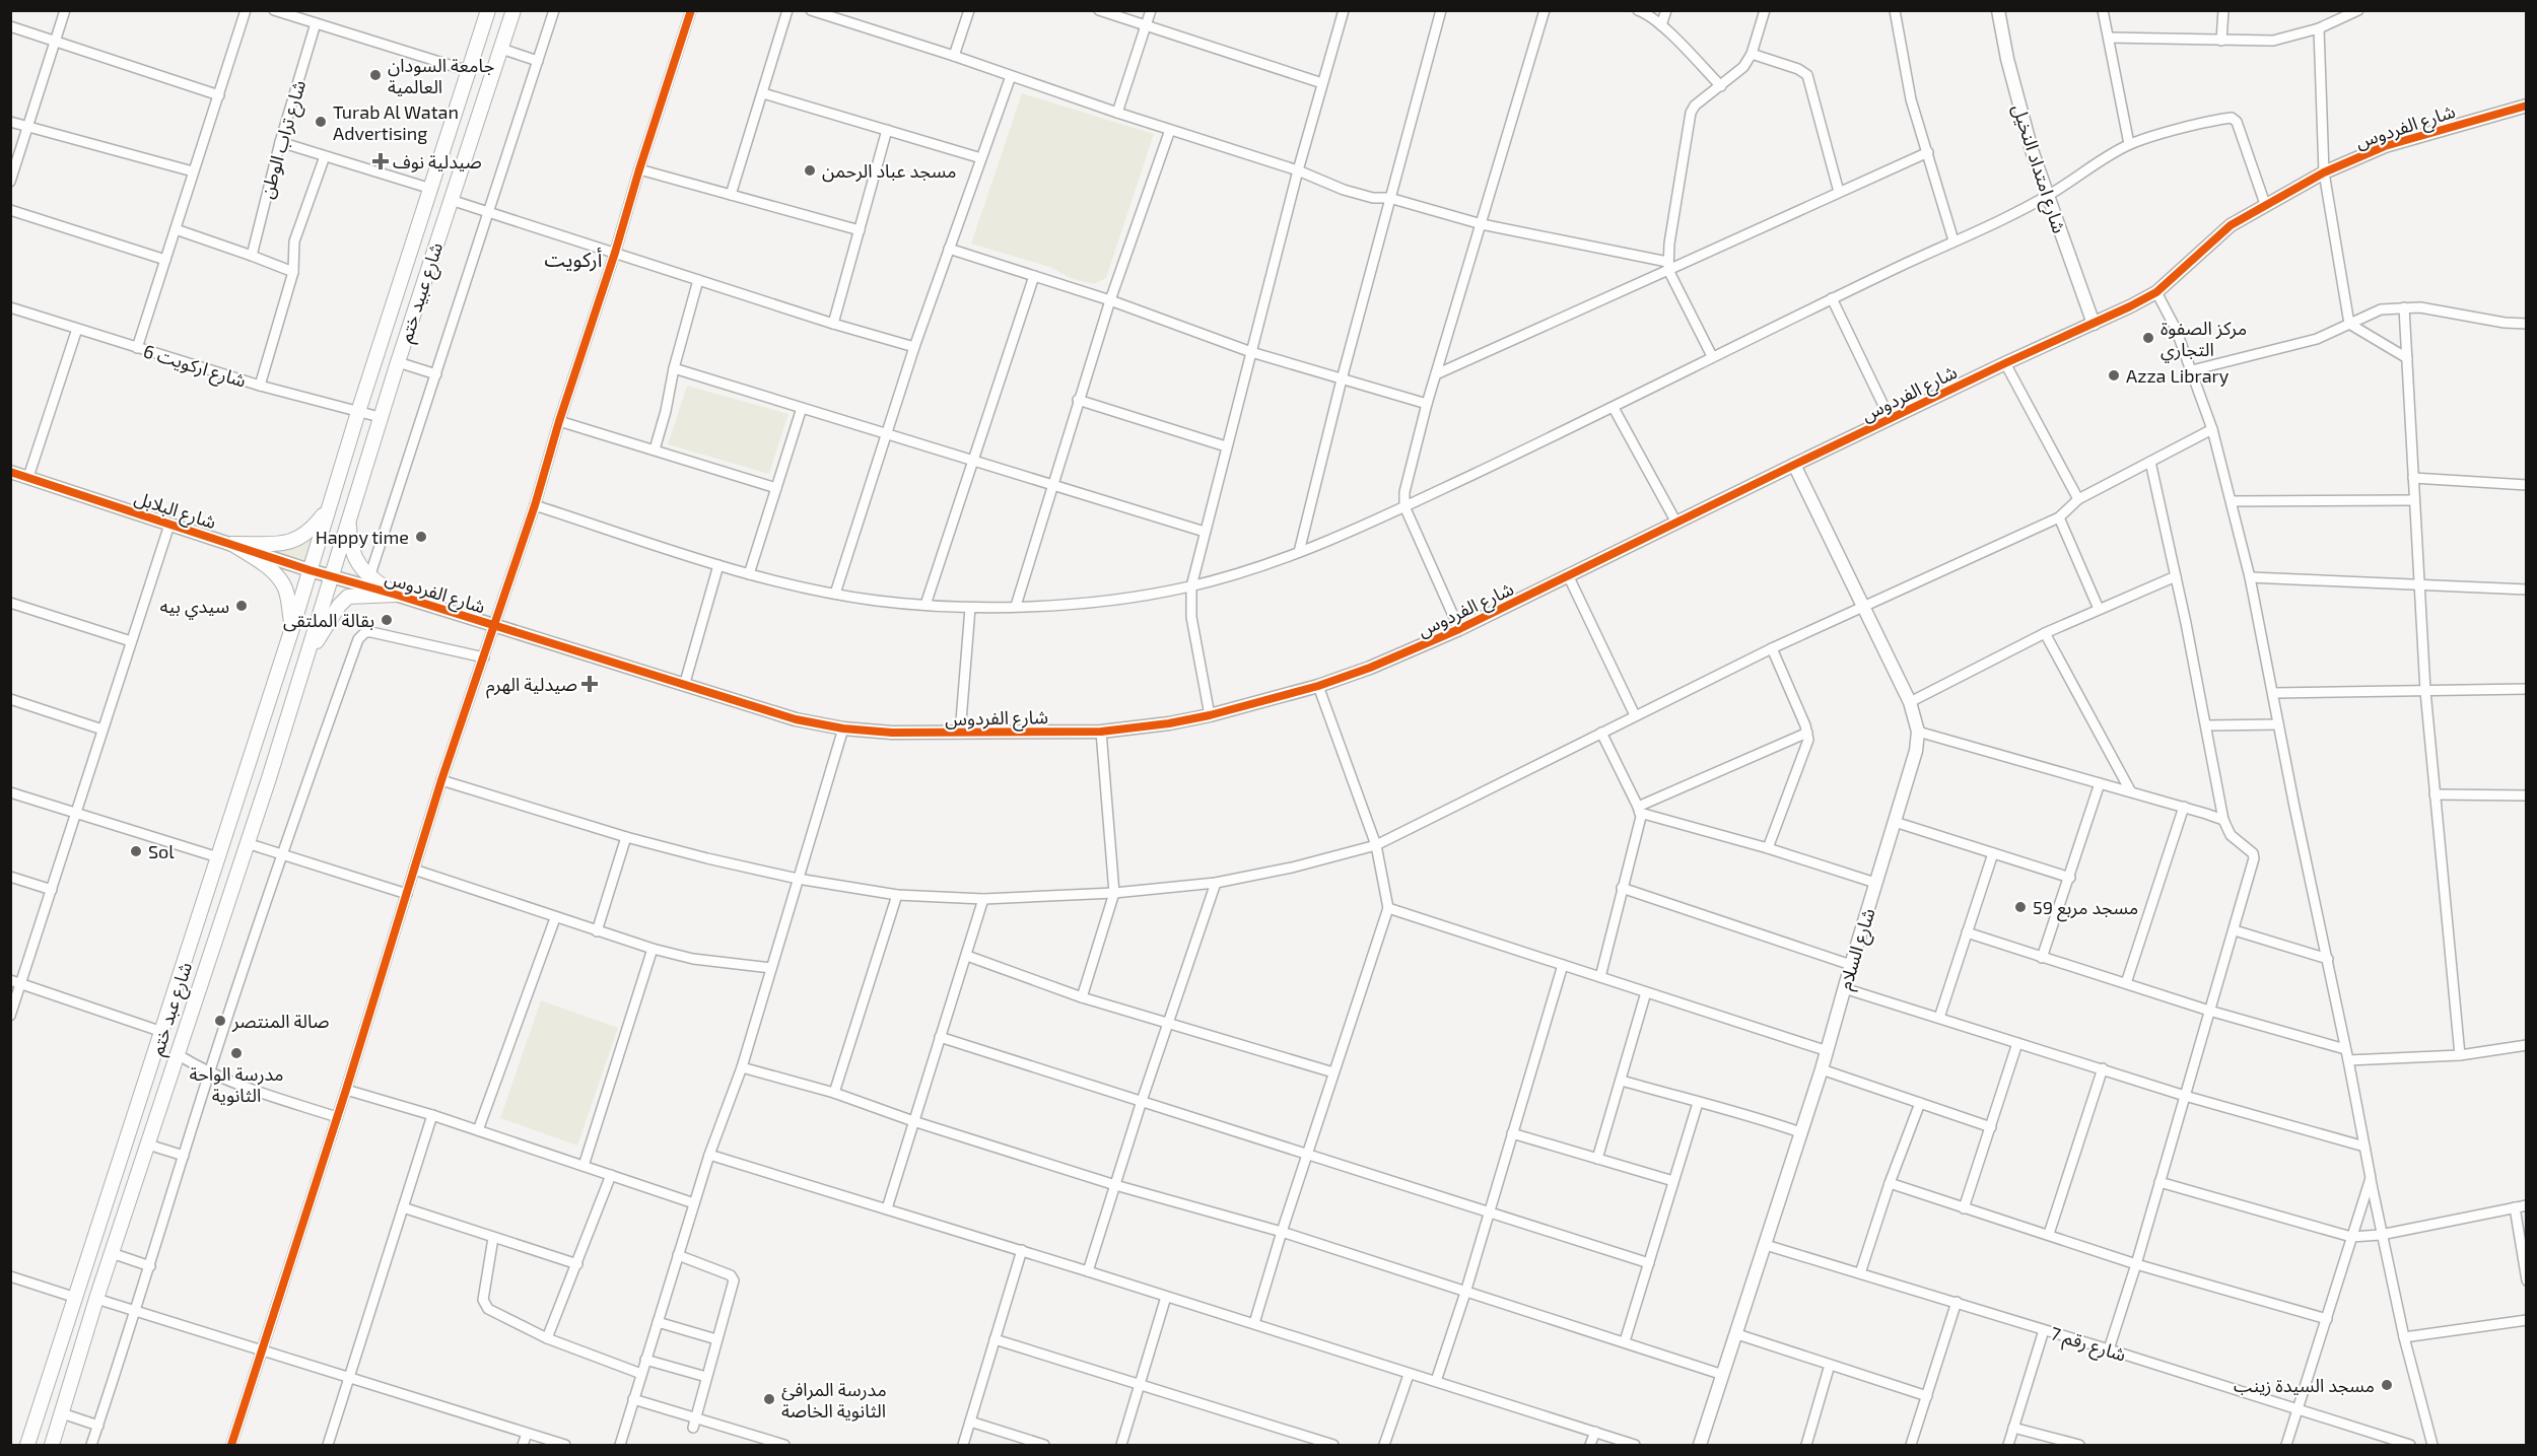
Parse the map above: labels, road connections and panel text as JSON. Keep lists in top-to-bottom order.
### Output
{
  "streets": {
    "main road": ["شارع عبيد ختم", "شارع عبد ختم"],
    "street": [
      "شارع الفردوس",
      "شارع تراب الوطن",
      "شارع امتداد النخيل",
      "شارع اركويت 6",
      "شارع البلابل",
      "شارع السلام",
      "شارع رقم 7"
    ]
  },
  "crossings": [
    ["شارع الفردوس", "شارع امتداد النخيل"],
    ["شارع الفردوس", "شارع عبيد ختم"],
    ["شارع الفردوس", "شارع البلابل"],
    ["شارع الفردوس", "شارع السلام"],
    ["شارع الفردوس", "شارع عبد ختم"],
    ["شارع عبيد ختم", "شارع اركويت 6"],
    ["شارع عبيد ختم", "شارع البلابل"],
    ["شارع عبيد ختم", "شارع عبد ختم"],
    ["شارع البلابل", "شارع عبد ختم"],
    ["شارع السلام", "شارع رقم 7"]
  ],
  "districts": ["أركويت"],
  "places": {
    "other": [
      "جامعة السودان العالمية",
      "Turab Al Watan Advertising",
      "مسجد عباد الرحمن",
      "مركز الصفوة التجاري",
      "Azza Library",
      "Happy time",
      "سيدي بيه",
      "بقالة الملتقى",
      "Sol",
      "مسجد مربع 59",
      "صالة المنتصر",
      "مدرسة الواحة الثانوية",
      "مسجد السيدة زينب",
      "مدرسة المرافئ الثانوية الخاصة"
    ],
    "health": ["صيدلية نوف", "صيدلية الهرم"]
  }
}
